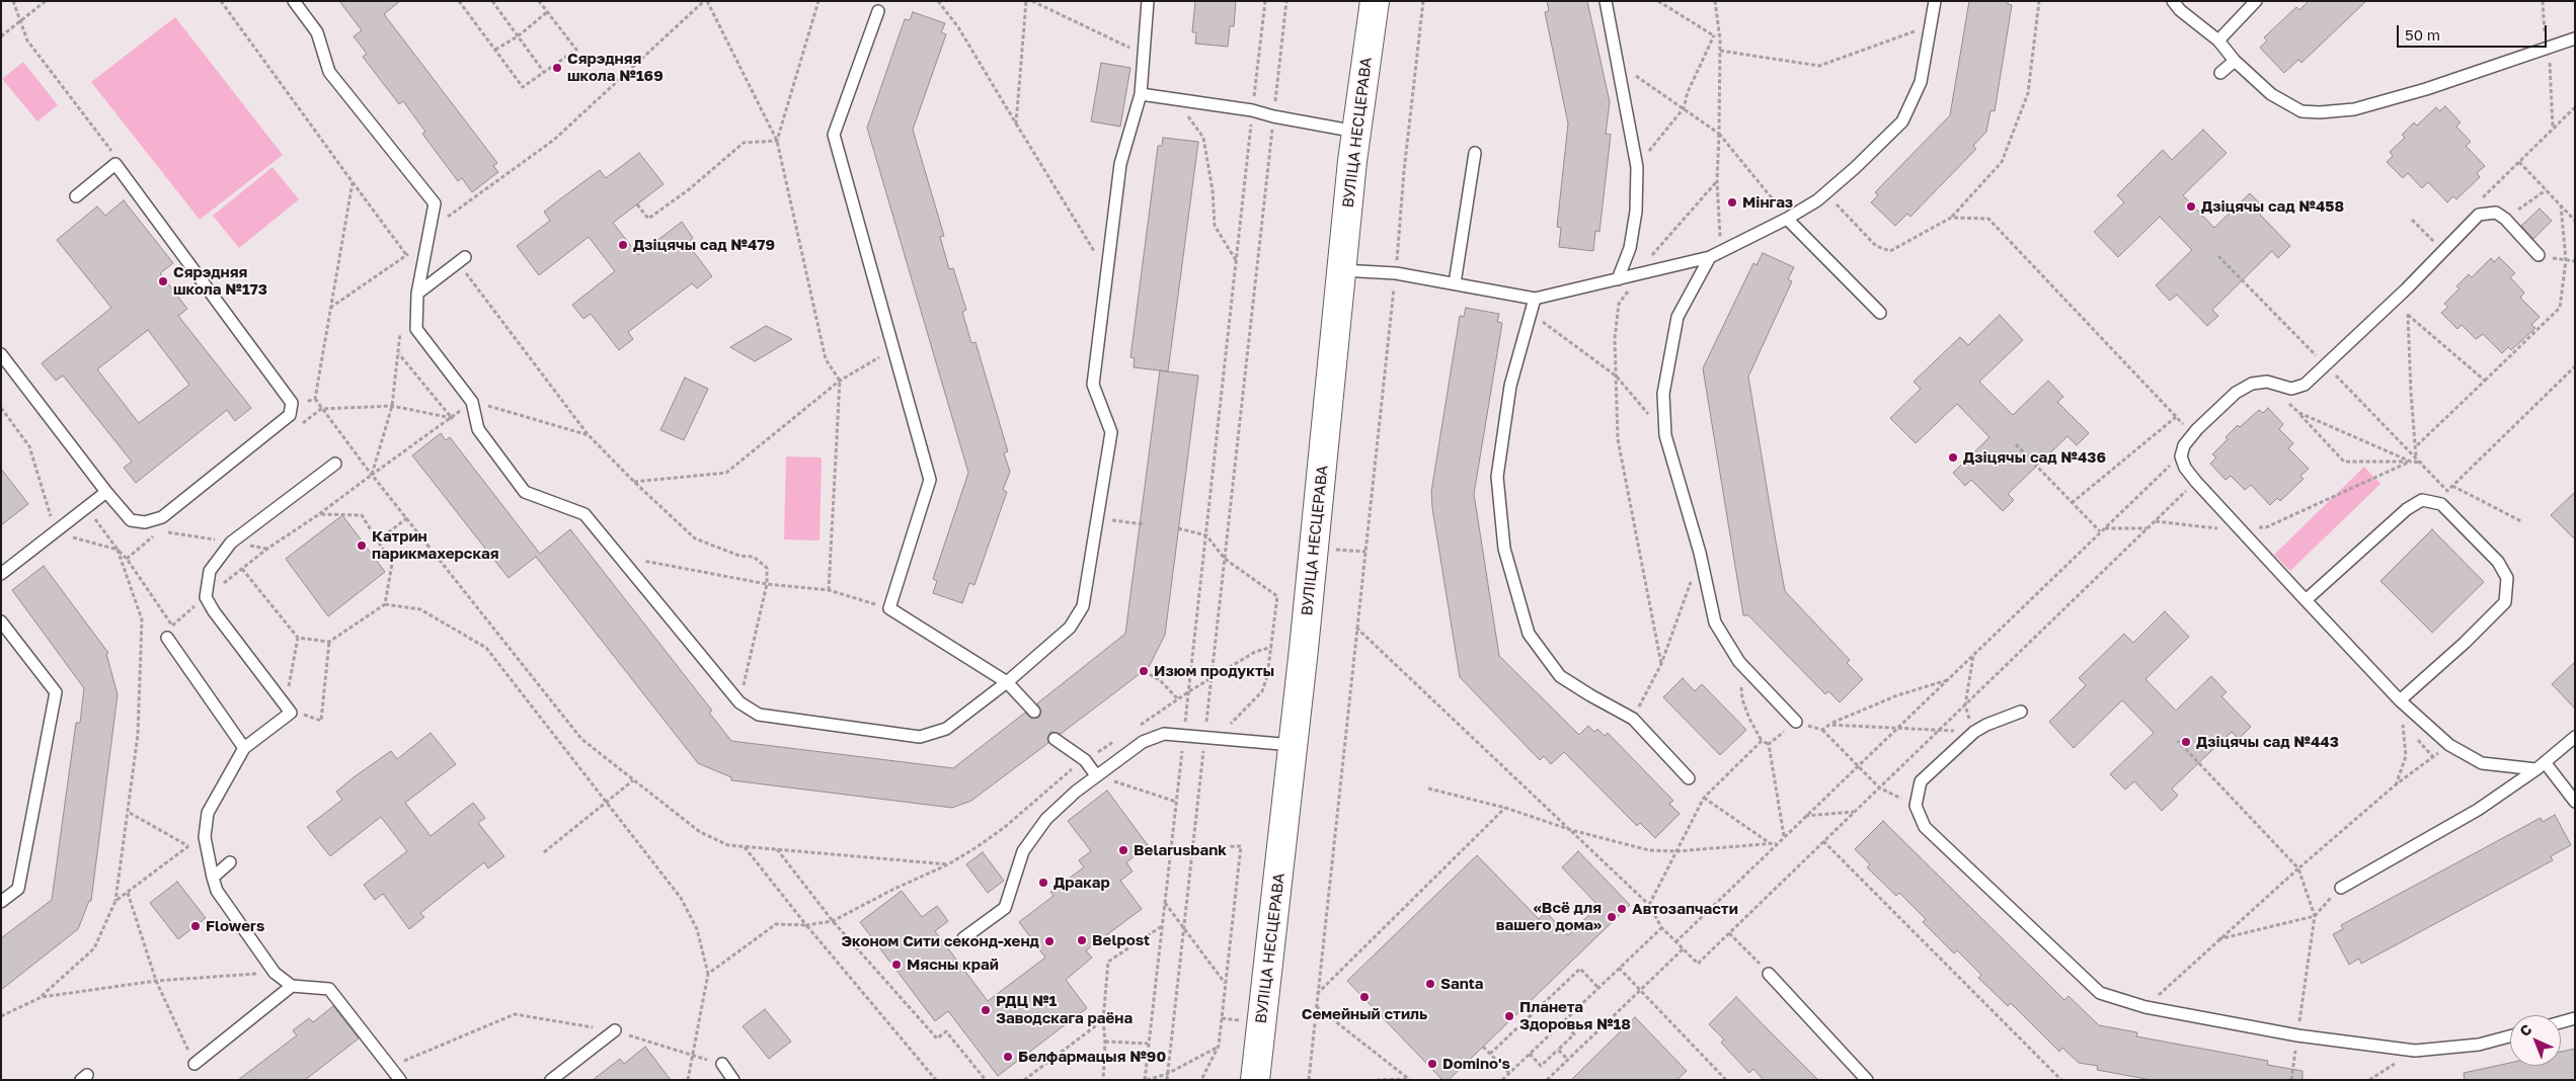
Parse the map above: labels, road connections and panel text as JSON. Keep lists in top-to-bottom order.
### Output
{
  "streets": {
    "main road": ["ВУЛІЦА НЕСЦЕРАВА"]
  },
  "places": [
    "Сярэдняя школа №169",
    "Мінгаз",
    "Дзіцячы сад №458",
    "Дзіцячы сад №479",
    "Сярэдняя школа №173",
    "Дзіцячы сад №436",
    "Катрин парикмахерская",
    "Изюм продукты",
    "Дзіцячы сад №443",
    "Belarusbank",
    "Дракар",
    "Автозапчасти",
    "«Всё для вашего дома»",
    "Flowers",
    "Belpost",
    "Эконом Сити секонд-хенд",
    "Мясны край",
    "Santa",
    "Семейный стиль",
    "РДЦ №1 Заводскага раёна",
    "Планета Здоровья №18",
    "Белфармацыя №90",
    "Domino's"
  ],
  "scale_bar": "50 m",
  "north": "top left"
}
